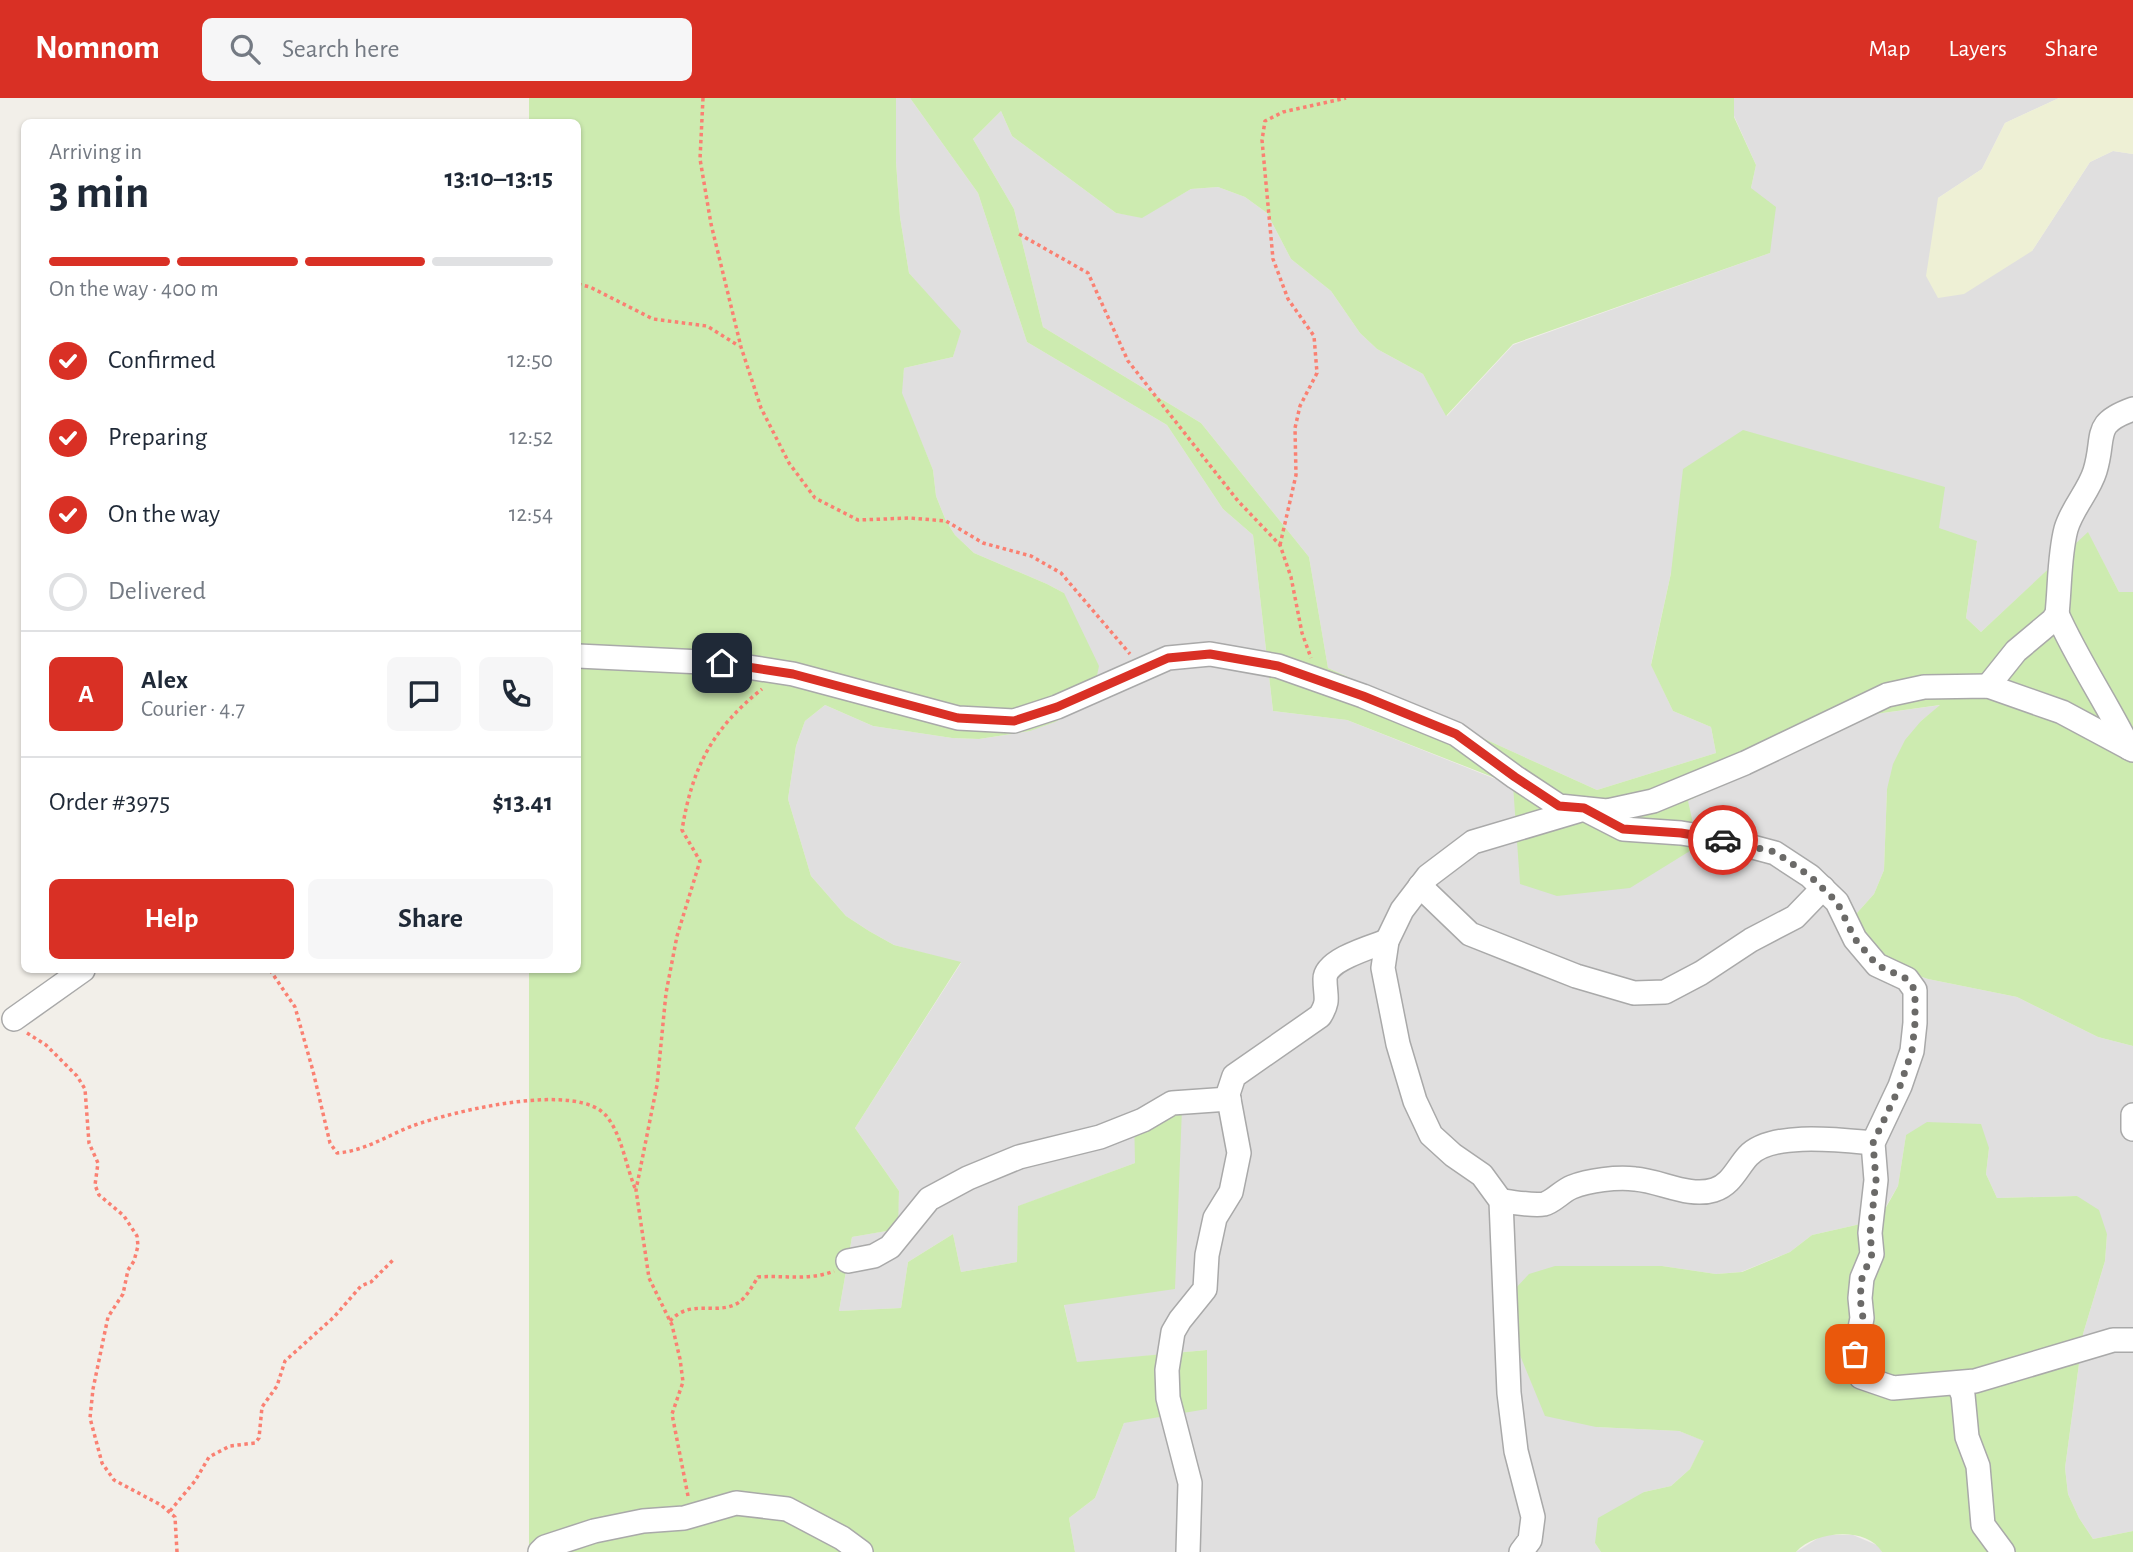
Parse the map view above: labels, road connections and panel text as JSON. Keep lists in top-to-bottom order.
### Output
{
  "page": {
    "header": "Nomnom",
    "search": "Search here",
    "nav": ["Map", "Layers", "Share"],
    "heading": ["3 min", "Arriving in", "13:10–13:15"],
    "panel": [
      "Alex",
      "Courier · 4.7",
      "Order #3975",
      "$13.41"
    ],
    "bar": "On the way · 400 m",
    "list": [
      ["Confirmed", "12:50"],
      ["Preparing", "12:52"],
      ["On the way", "12:54"],
      "Delivered"
    ],
    "round": "A",
    "buttons": ["Help", "Share"]
  }
}
